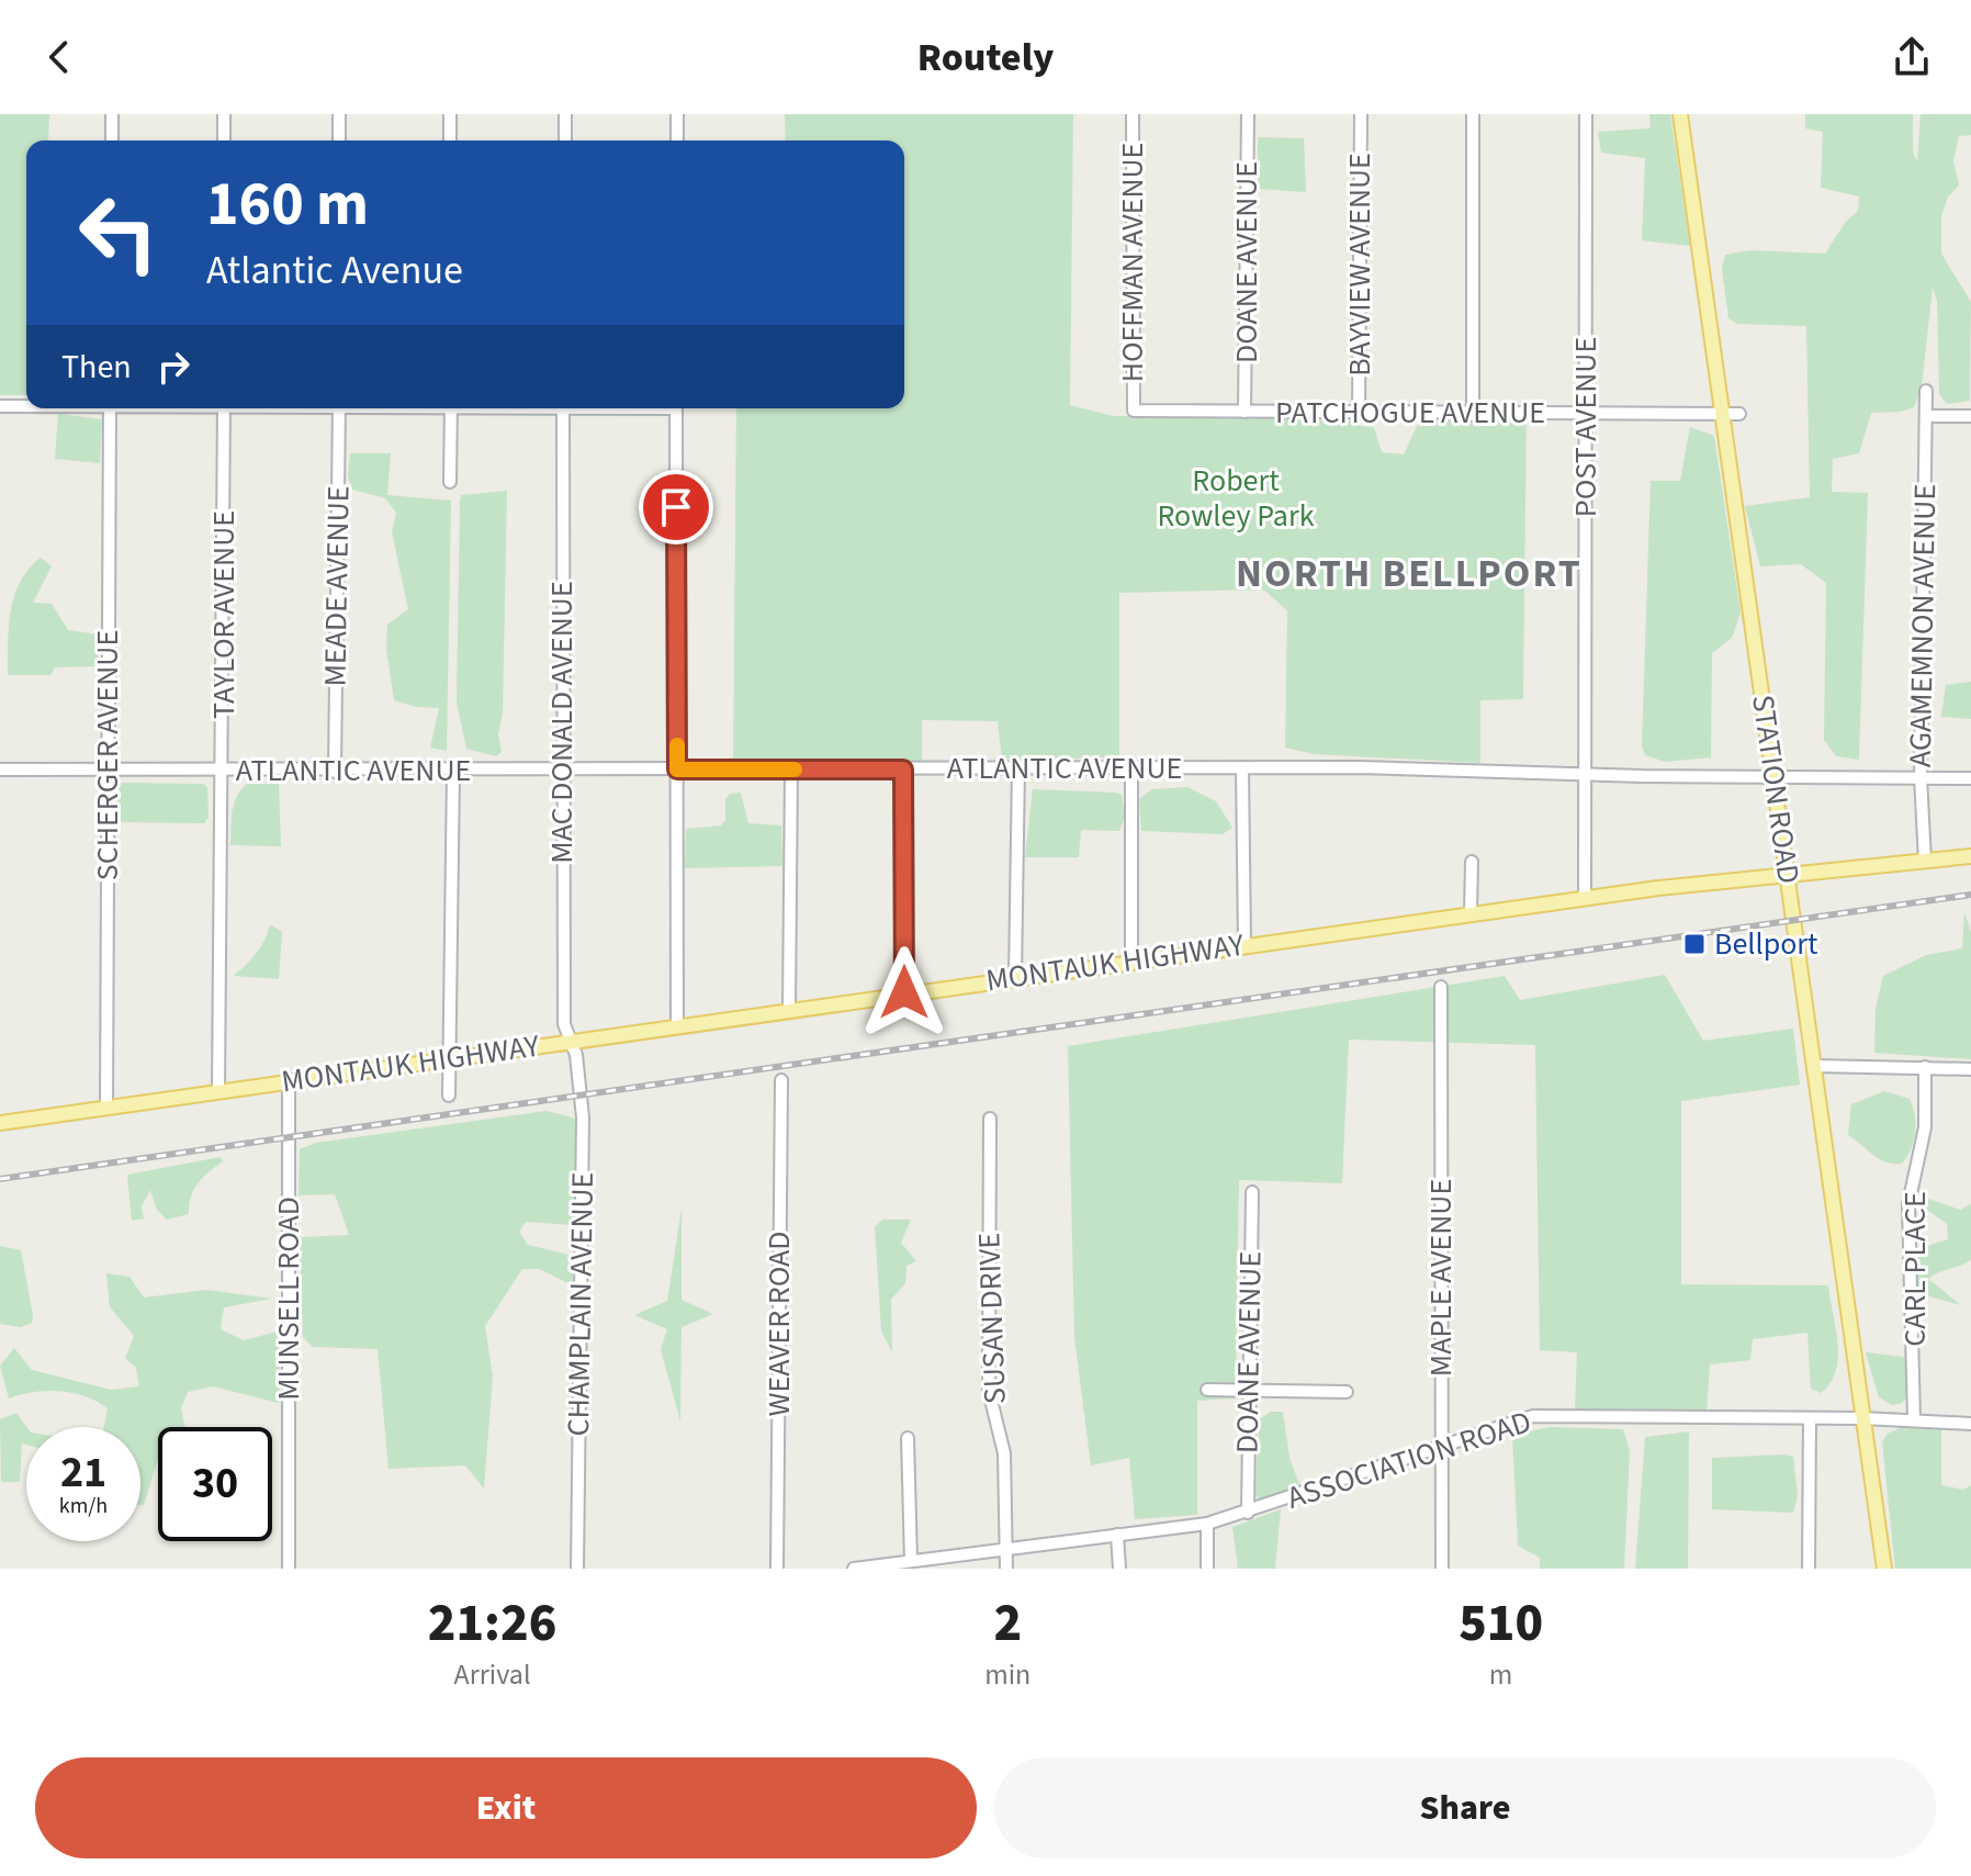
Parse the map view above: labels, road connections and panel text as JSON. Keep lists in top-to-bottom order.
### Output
{
  "streets": {
    "main road": ["STATION ROAD", "MONTAUK HIGHWAY"],
    "street": [
      "HOFFMAN AVENUE",
      "DOANE AVENUE",
      "BAYVIEW AVENUE",
      "PATCHOGUE AVENUE",
      "POST AVENUE",
      "MEADE AVENUE",
      "TAYLOR AVENUE",
      "AGAMEMNON AVENUE",
      "MAC DONALD AVENUE",
      "SCHERGER AVENUE",
      "ATLANTIC AVENUE",
      "CARL PLACE",
      "MAPLE AVENUE",
      "MUNSELL ROAD",
      "CHAMPLAIN AVENUE",
      "SUSAN DRIVE",
      "WEAVER ROAD",
      "ASSOCIATION ROAD"
    ]
  },
  "crossings": [
    ["HOFFMAN AVENUE", "PATCHOGUE AVENUE"],
    ["DOANE AVENUE", "PATCHOGUE AVENUE"],
    ["DOANE AVENUE", "ASSOCIATION ROAD"],
    ["BAYVIEW AVENUE", "PATCHOGUE AVENUE"],
    ["PATCHOGUE AVENUE", "POST AVENUE"],
    ["PATCHOGUE AVENUE", "STATION ROAD"],
    ["POST AVENUE", "ATLANTIC AVENUE"],
    ["POST AVENUE", "MONTAUK HIGHWAY"],
    ["MEADE AVENUE", "ATLANTIC AVENUE"],
    ["TAYLOR AVENUE", "ATLANTIC AVENUE"],
    ["TAYLOR AVENUE", "MONTAUK HIGHWAY"],
    ["AGAMEMNON AVENUE", "ATLANTIC AVENUE"],
    ["AGAMEMNON AVENUE", "MONTAUK HIGHWAY"],
    ["MAC DONALD AVENUE", "ATLANTIC AVENUE"],
    ["MAC DONALD AVENUE", "MONTAUK HIGHWAY"],
    ["MAC DONALD AVENUE", "CHAMPLAIN AVENUE"],
    ["SCHERGER AVENUE", "ATLANTIC AVENUE"],
    ["SCHERGER AVENUE", "MONTAUK HIGHWAY"],
    ["ATLANTIC AVENUE", "STATION ROAD"],
    ["STATION ROAD", "MONTAUK HIGHWAY"],
    ["STATION ROAD", "ASSOCIATION ROAD"],
    ["MONTAUK HIGHWAY", "MUNSELL ROAD"],
    ["MONTAUK HIGHWAY", "CHAMPLAIN AVENUE"],
    ["CARL PLACE", "ASSOCIATION ROAD"],
    ["MAPLE AVENUE", "ASSOCIATION ROAD"],
    ["SUSAN DRIVE", "ASSOCIATION ROAD"]
  ],
  "districts": ["NORTH BELLPORT"],
  "parks": ["Robert Rowley Park"],
  "places": {
    "transit": ["Bellport"]
  },
  "page": {
    "header": "Routely",
    "turn": ["160 m", "Atlantic Avenue"],
    "then": "Then",
    "speed": "21 km/h",
    "limit": "30",
    "eta": [
      "21:26",
      "Arrival",
      "2",
      "min",
      "510",
      "m"
    ],
    "buttons": ["Exit", "Share"]
  }
}
